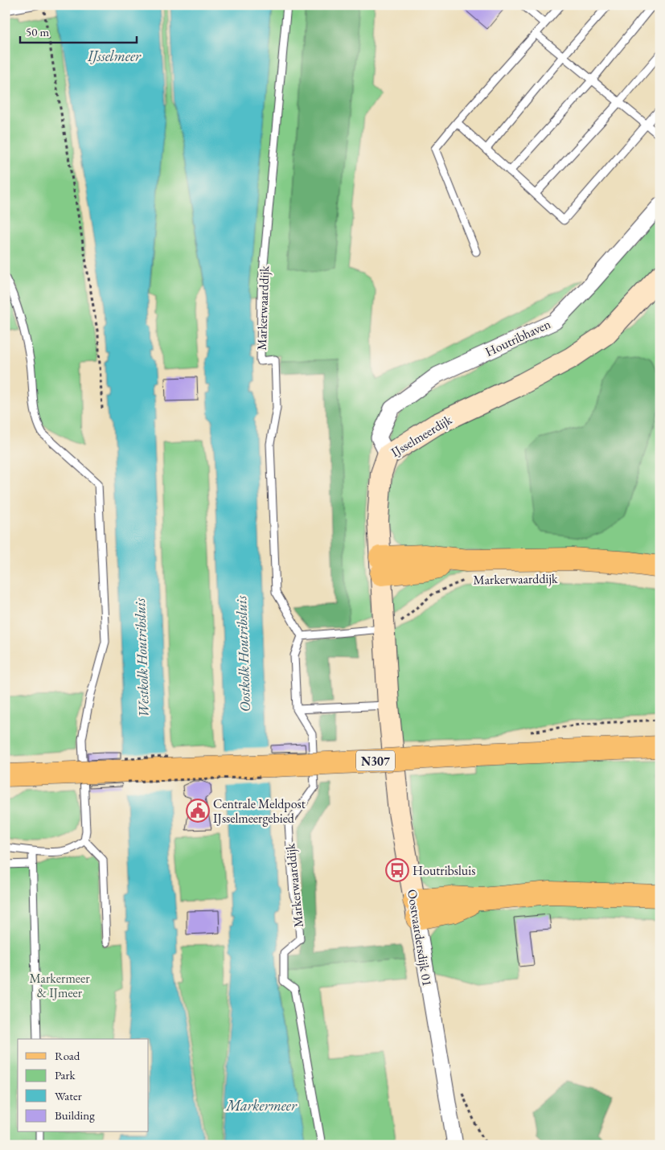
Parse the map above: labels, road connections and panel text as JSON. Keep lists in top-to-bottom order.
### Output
{
  "streets": {
    "main road": ["N307"],
    "street": ["Houtribhaven", "IJsselmeerdijk", "Oostvaardersdijk 01"],
    "lane": ["Markerwaarddijk"]
  },
  "crossings": [
    ["Markerwaarddijk", "IJsselmeerdijk"],
    ["Houtribhaven", "IJsselmeerdijk"],
    ["IJsselmeerdijk", "Oostvaardersdijk 01"]
  ],
  "water": [
    "IJsselmeer",
    "Oostkolk Houtribsluis",
    "Westkolk Houtribsluis",
    "Markermeer"
  ],
  "parks": ["Markermeer & IJmeer"],
  "places": {
    "public building": ["Centrale Meldpost IJsselmeergebied"],
    "bus stop": ["Houtribsluis"]
  },
  "legend": [
    "Road",
    "Park",
    "Water",
    "Building"
  ],
  "scale_bar": "50 m"
}
